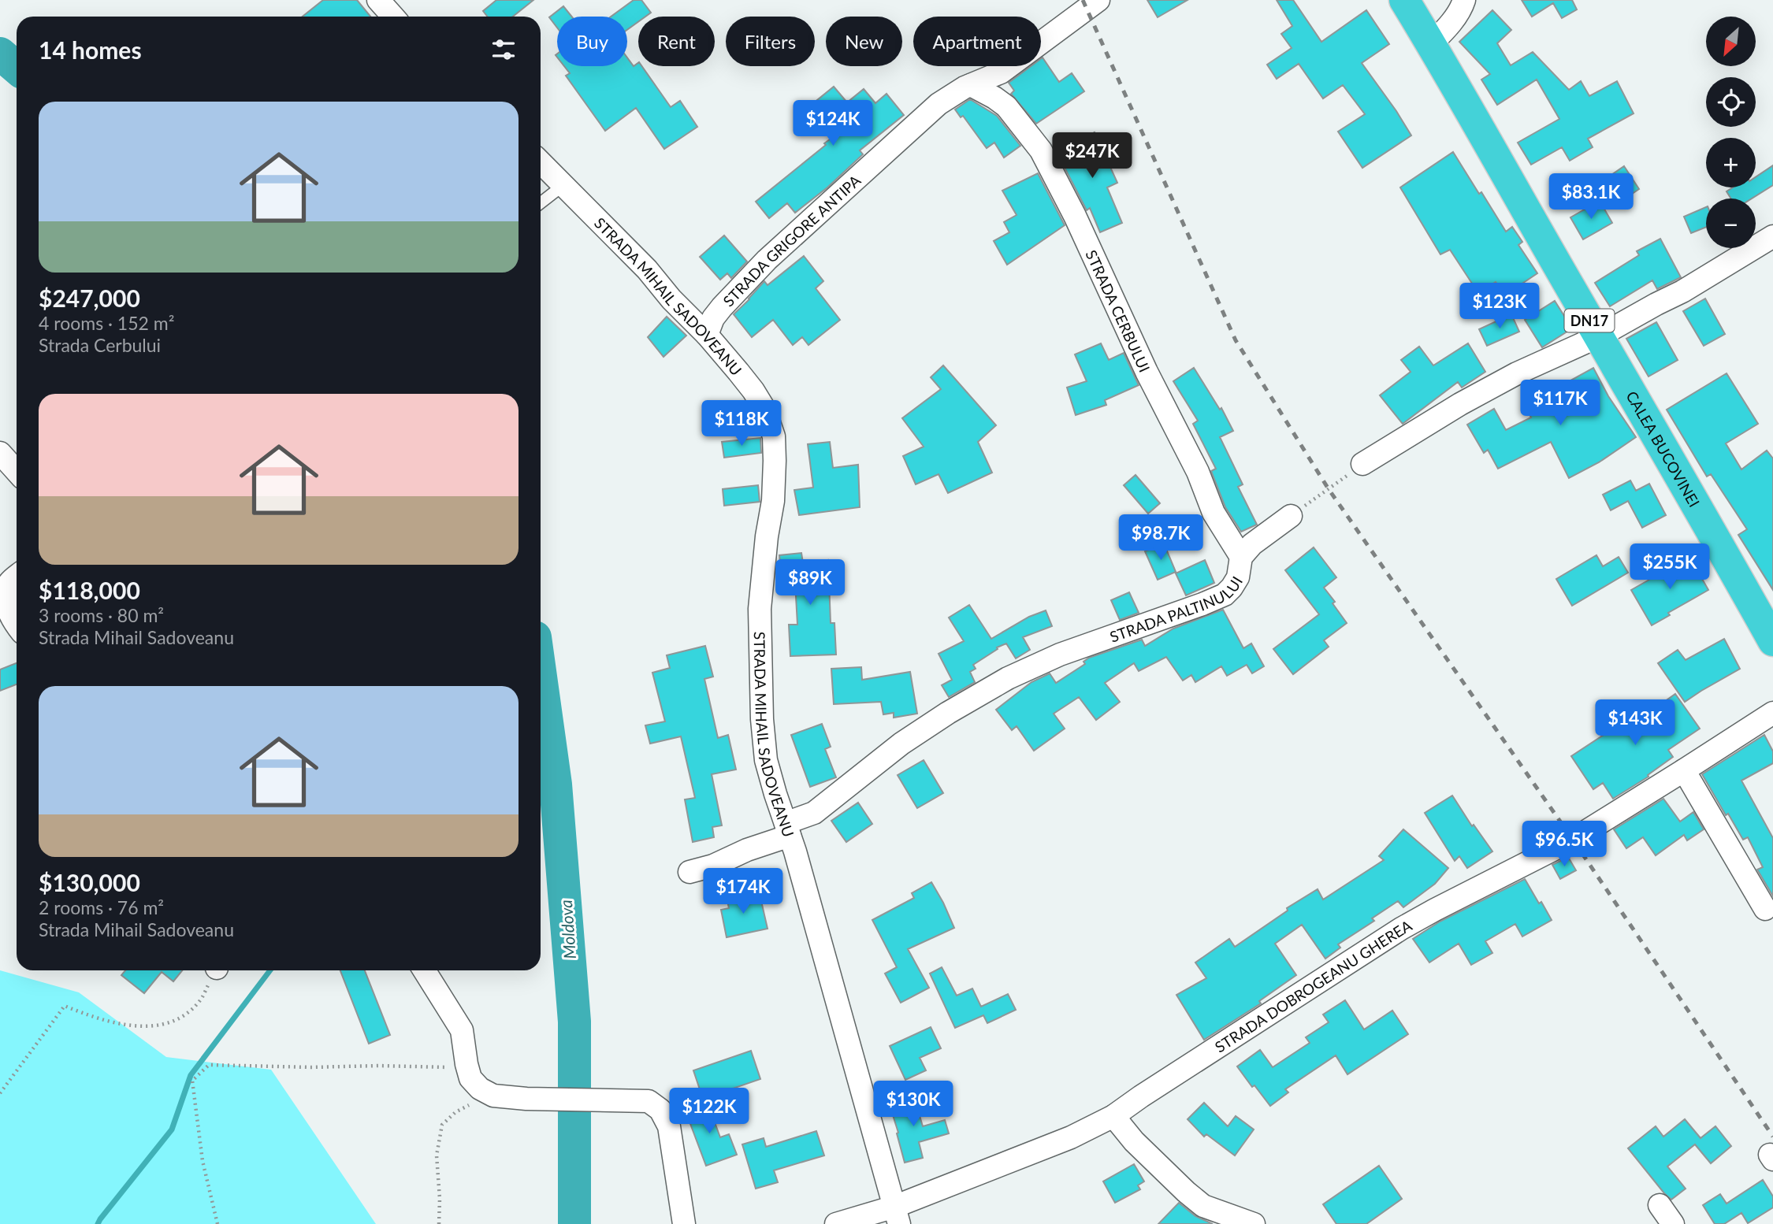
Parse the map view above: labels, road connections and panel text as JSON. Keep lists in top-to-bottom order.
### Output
{
  "streets": {
    "highway": ["DN17", "CALEA BUCOVINEI"],
    "street": [
      "STRADA GRIGORE ANTIPA",
      "STRADA MIHAIL SADOVEANU",
      "STRADA CERBULUI",
      "STRADA PALTINULUI",
      "STRADA DOBROGEANU GHEREA"
    ]
  },
  "crossings": [
    ["STRADA GRIGORE ANTIPA", "STRADA MIHAIL SADOVEANU"],
    ["STRADA GRIGORE ANTIPA", "STRADA CERBULUI"],
    ["STRADA MIHAIL SADOVEANU", "STRADA PALTINULUI"],
    ["STRADA MIHAIL SADOVEANU", "STRADA DOBROGEANU GHEREA"],
    ["STRADA CERBULUI", "STRADA PALTINULUI"]
  ],
  "water": ["Moldova"],
  "north": "bottom left",
  "page": {
    "map_buttons": ["+", "−"],
    "chip": [
      "Buy",
      "Rent",
      "Filters",
      "New",
      "Apartment"
    ],
    "heading": "14 homes",
    "list": [
      {
        "name": "$247,000",
        "note": "4 rooms · 152 m² · Strada Cerbului"
      },
      {
        "name": "$118,000",
        "note": "3 rooms · 80 m² · Strada Mihail Sadoveanu"
      },
      {
        "name": "$130,000",
        "note": "2 rooms · 76 m² · Strada Mihail Sadoveanu"
      }
    ],
    "price": [
      "$124K",
      "$247K",
      "$83.1K",
      "$123K",
      "$117K",
      "$118K",
      "$98.7K",
      "$255K",
      "$89K",
      "$143K",
      "$96.5K",
      "$174K",
      "$130K",
      "$122K"
    ]
  }
}
